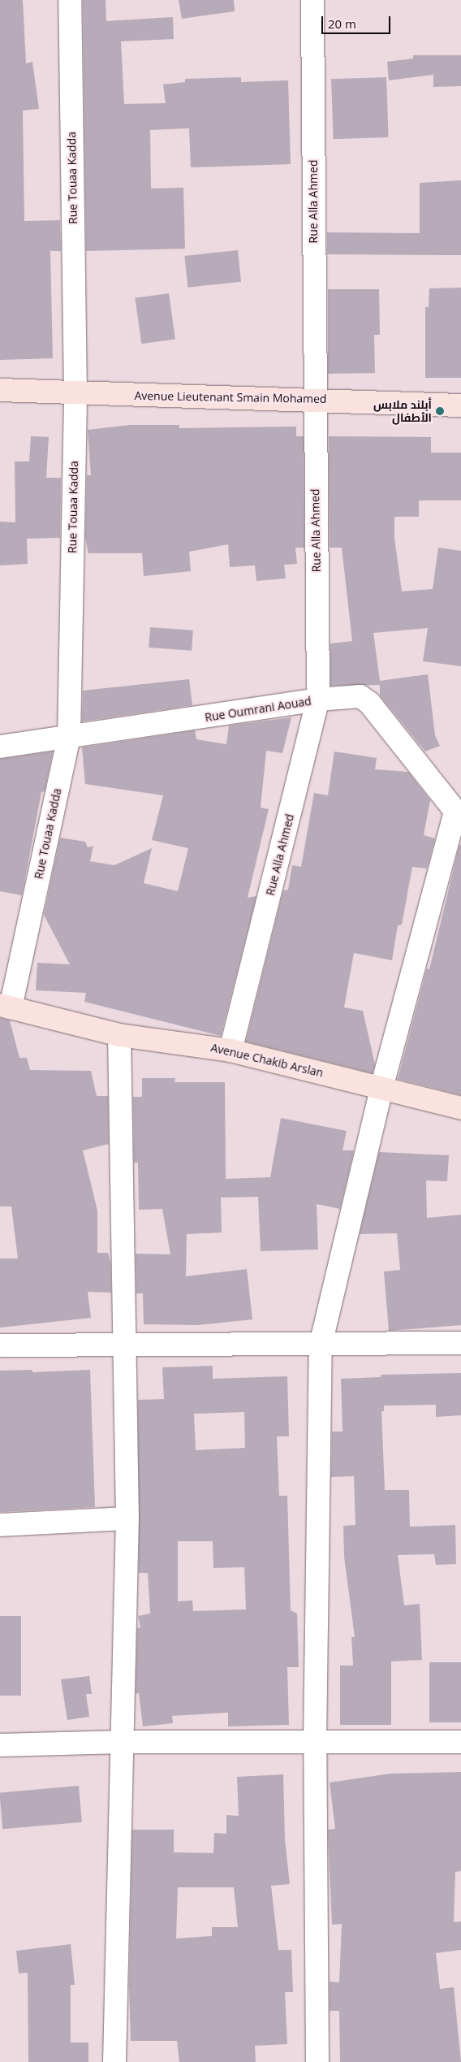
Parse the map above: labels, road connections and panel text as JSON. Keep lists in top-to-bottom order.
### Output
{
  "streets": {
    "main road": ["Avenue Lieutenant Smain Mohamed", "Avenue Chakib Arslan"],
    "street": ["Rue Touaa Kadda", "Rue Alla Ahmed", "Rue Oumrani Aouad"]
  },
  "crossings": [
    ["Rue Touaa Kadda", "Avenue Lieutenant Smain Mohamed"],
    ["Rue Touaa Kadda", "Rue Oumrani Aouad"],
    ["Rue Touaa Kadda", "Avenue Chakib Arslan"],
    ["Rue Alla Ahmed", "Avenue Lieutenant Smain Mohamed"],
    ["Rue Alla Ahmed", "Rue Oumrani Aouad"],
    ["Rue Alla Ahmed", "Avenue Chakib Arslan"]
  ],
  "places": ["أبلند ملابس اﻷطفال"],
  "scale_bar": "20 m"
}
